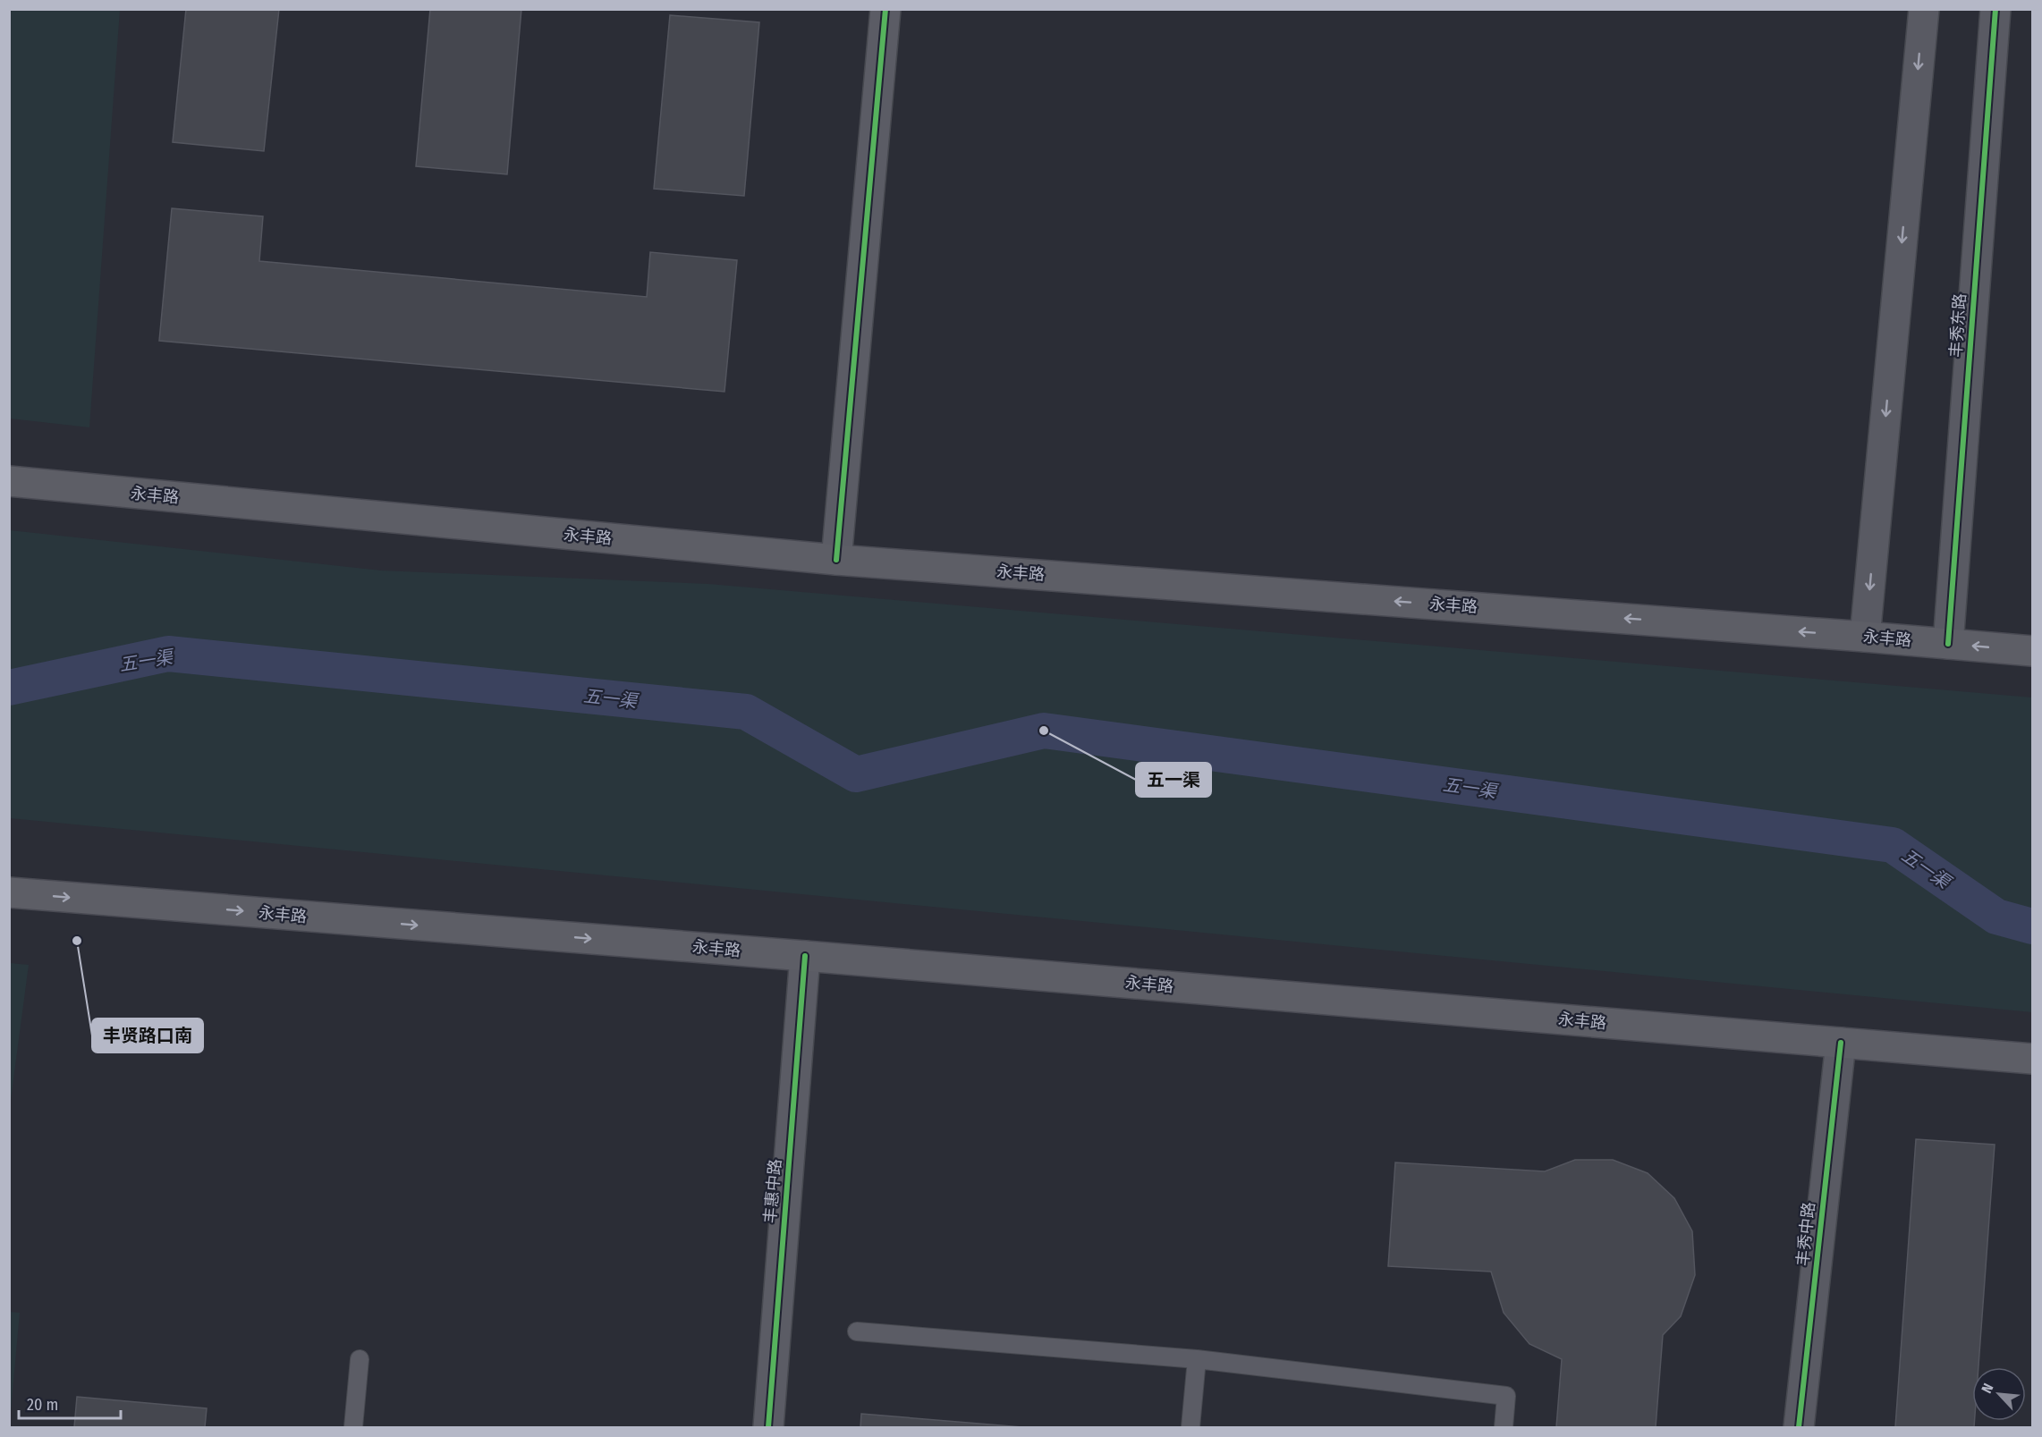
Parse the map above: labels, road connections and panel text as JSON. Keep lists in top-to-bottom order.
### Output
{
  "streets": {
    "main road": ["永丰路"],
    "street": ["丰秀东路", "丰惠中路", "丰秀中路"]
  },
  "crossings": [
    ["丰秀东路", "永丰路"],
    ["永丰路", "丰惠中路"],
    ["永丰路", "丰秀中路"]
  ],
  "water": ["五一渠"],
  "places": ["五一渠", "丰贤路口南"],
  "scale_bar": "20 m",
  "north": "top left"
}
